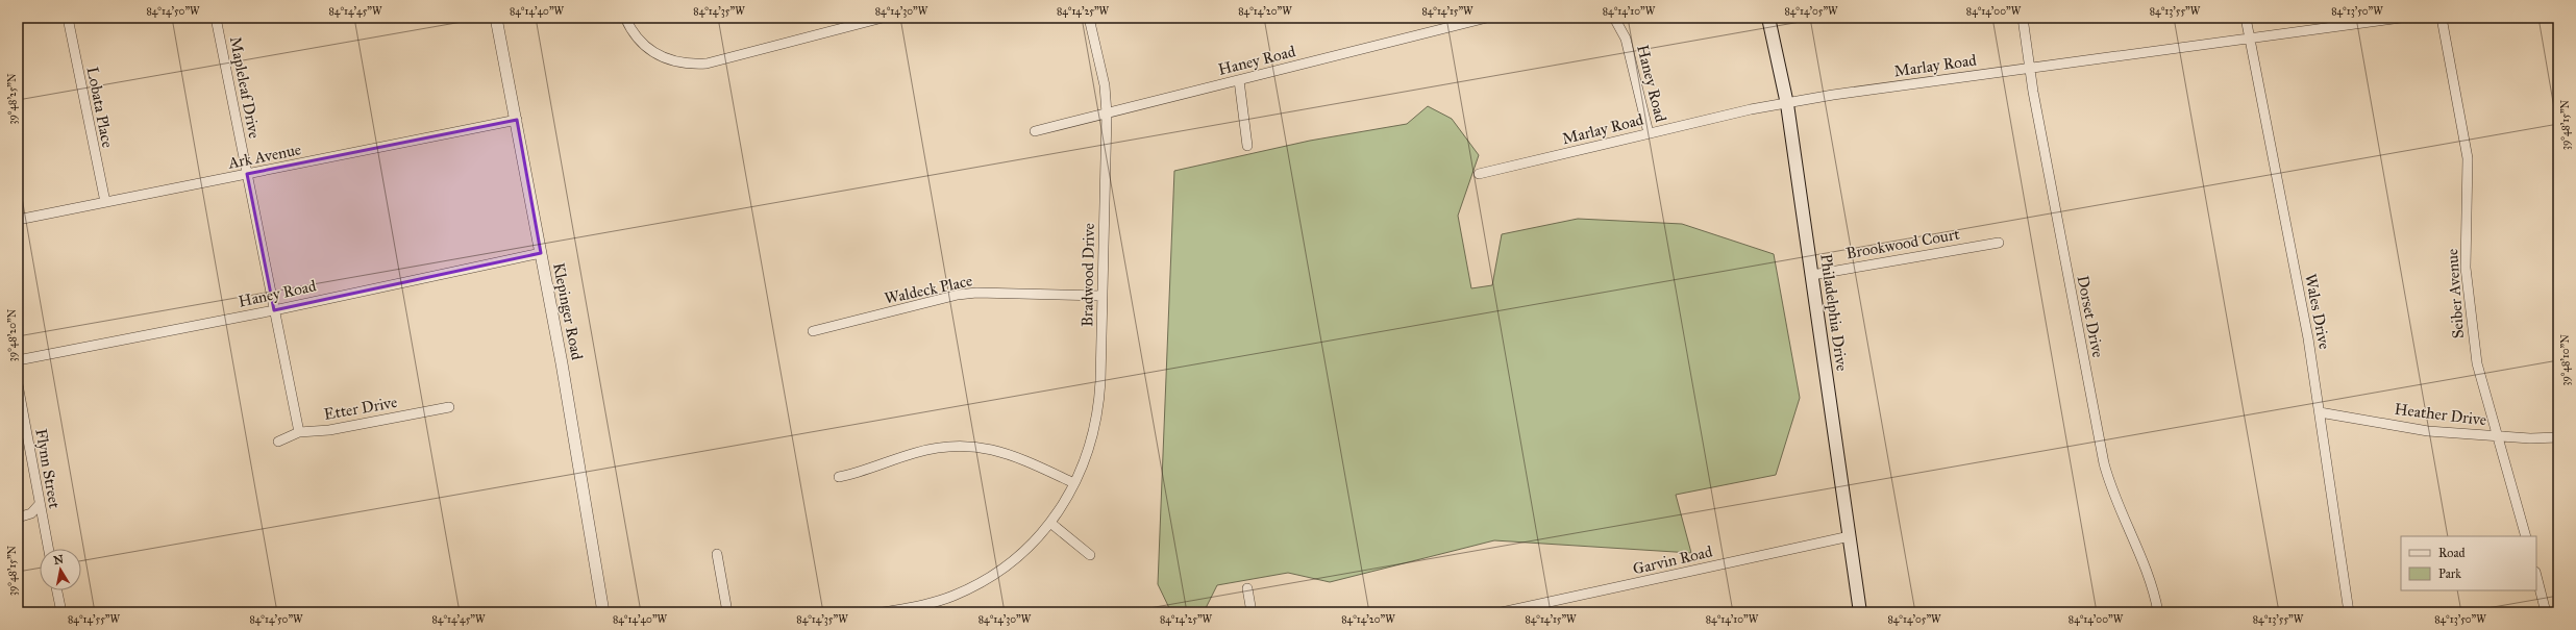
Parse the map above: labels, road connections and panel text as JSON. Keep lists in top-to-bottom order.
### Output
{
  "streets": {
    "main road": ["Philadelphia Drive"],
    "street": [
      "Haney Road",
      "Marlay Road",
      "Mapleleaf Drive",
      "Lobata Place",
      "Ark Avenue",
      "Brookwood Court",
      "Bradwood Drive",
      "Waldeck Place",
      "Seiber Avenue",
      "Klepinger Road",
      "Wales Drive",
      "Dorset Drive",
      "Etter Drive",
      "Heather Drive",
      "Flynn Street",
      "Garvin Road"
    ]
  },
  "crossings": [
    ["Haney Road", "Marlay Road"],
    ["Haney Road", "Mapleleaf Drive"],
    ["Haney Road", "Bradwood Drive"],
    ["Haney Road", "Klepinger Road"],
    ["Marlay Road", "Wales Drive"],
    ["Marlay Road", "Philadelphia Drive"],
    ["Marlay Road", "Dorset Drive"],
    ["Mapleleaf Drive", "Ark Avenue"],
    ["Mapleleaf Drive", "Etter Drive"],
    ["Lobata Place", "Ark Avenue"],
    ["Ark Avenue", "Klepinger Road"],
    ["Brookwood Court", "Philadelphia Drive"],
    ["Bradwood Drive", "Waldeck Place"],
    ["Seiber Avenue", "Heather Drive"],
    ["Wales Drive", "Heather Drive"],
    ["Philadelphia Drive", "Garvin Road"]
  ],
  "legend": ["Road", "Park"],
  "north": "top",
  "coordinates": [
    "84°14'50\"W",
    "84°14'45\"W",
    "84°14'40\"W",
    "84°14'35\"W",
    "84°14'30\"W",
    "84°14'25\"W",
    "84°14'20\"W",
    "84°14'15\"W",
    "84°14'10\"W",
    "84°14'05\"W",
    "84°14'00\"W",
    "84°13'55\"W",
    "84°13'50\"W",
    "39°48'25\"N",
    "39°48'15\"N",
    "39°48'20\"N",
    "39°48'10\"N",
    "84°14'55\"W"
  ]
}
